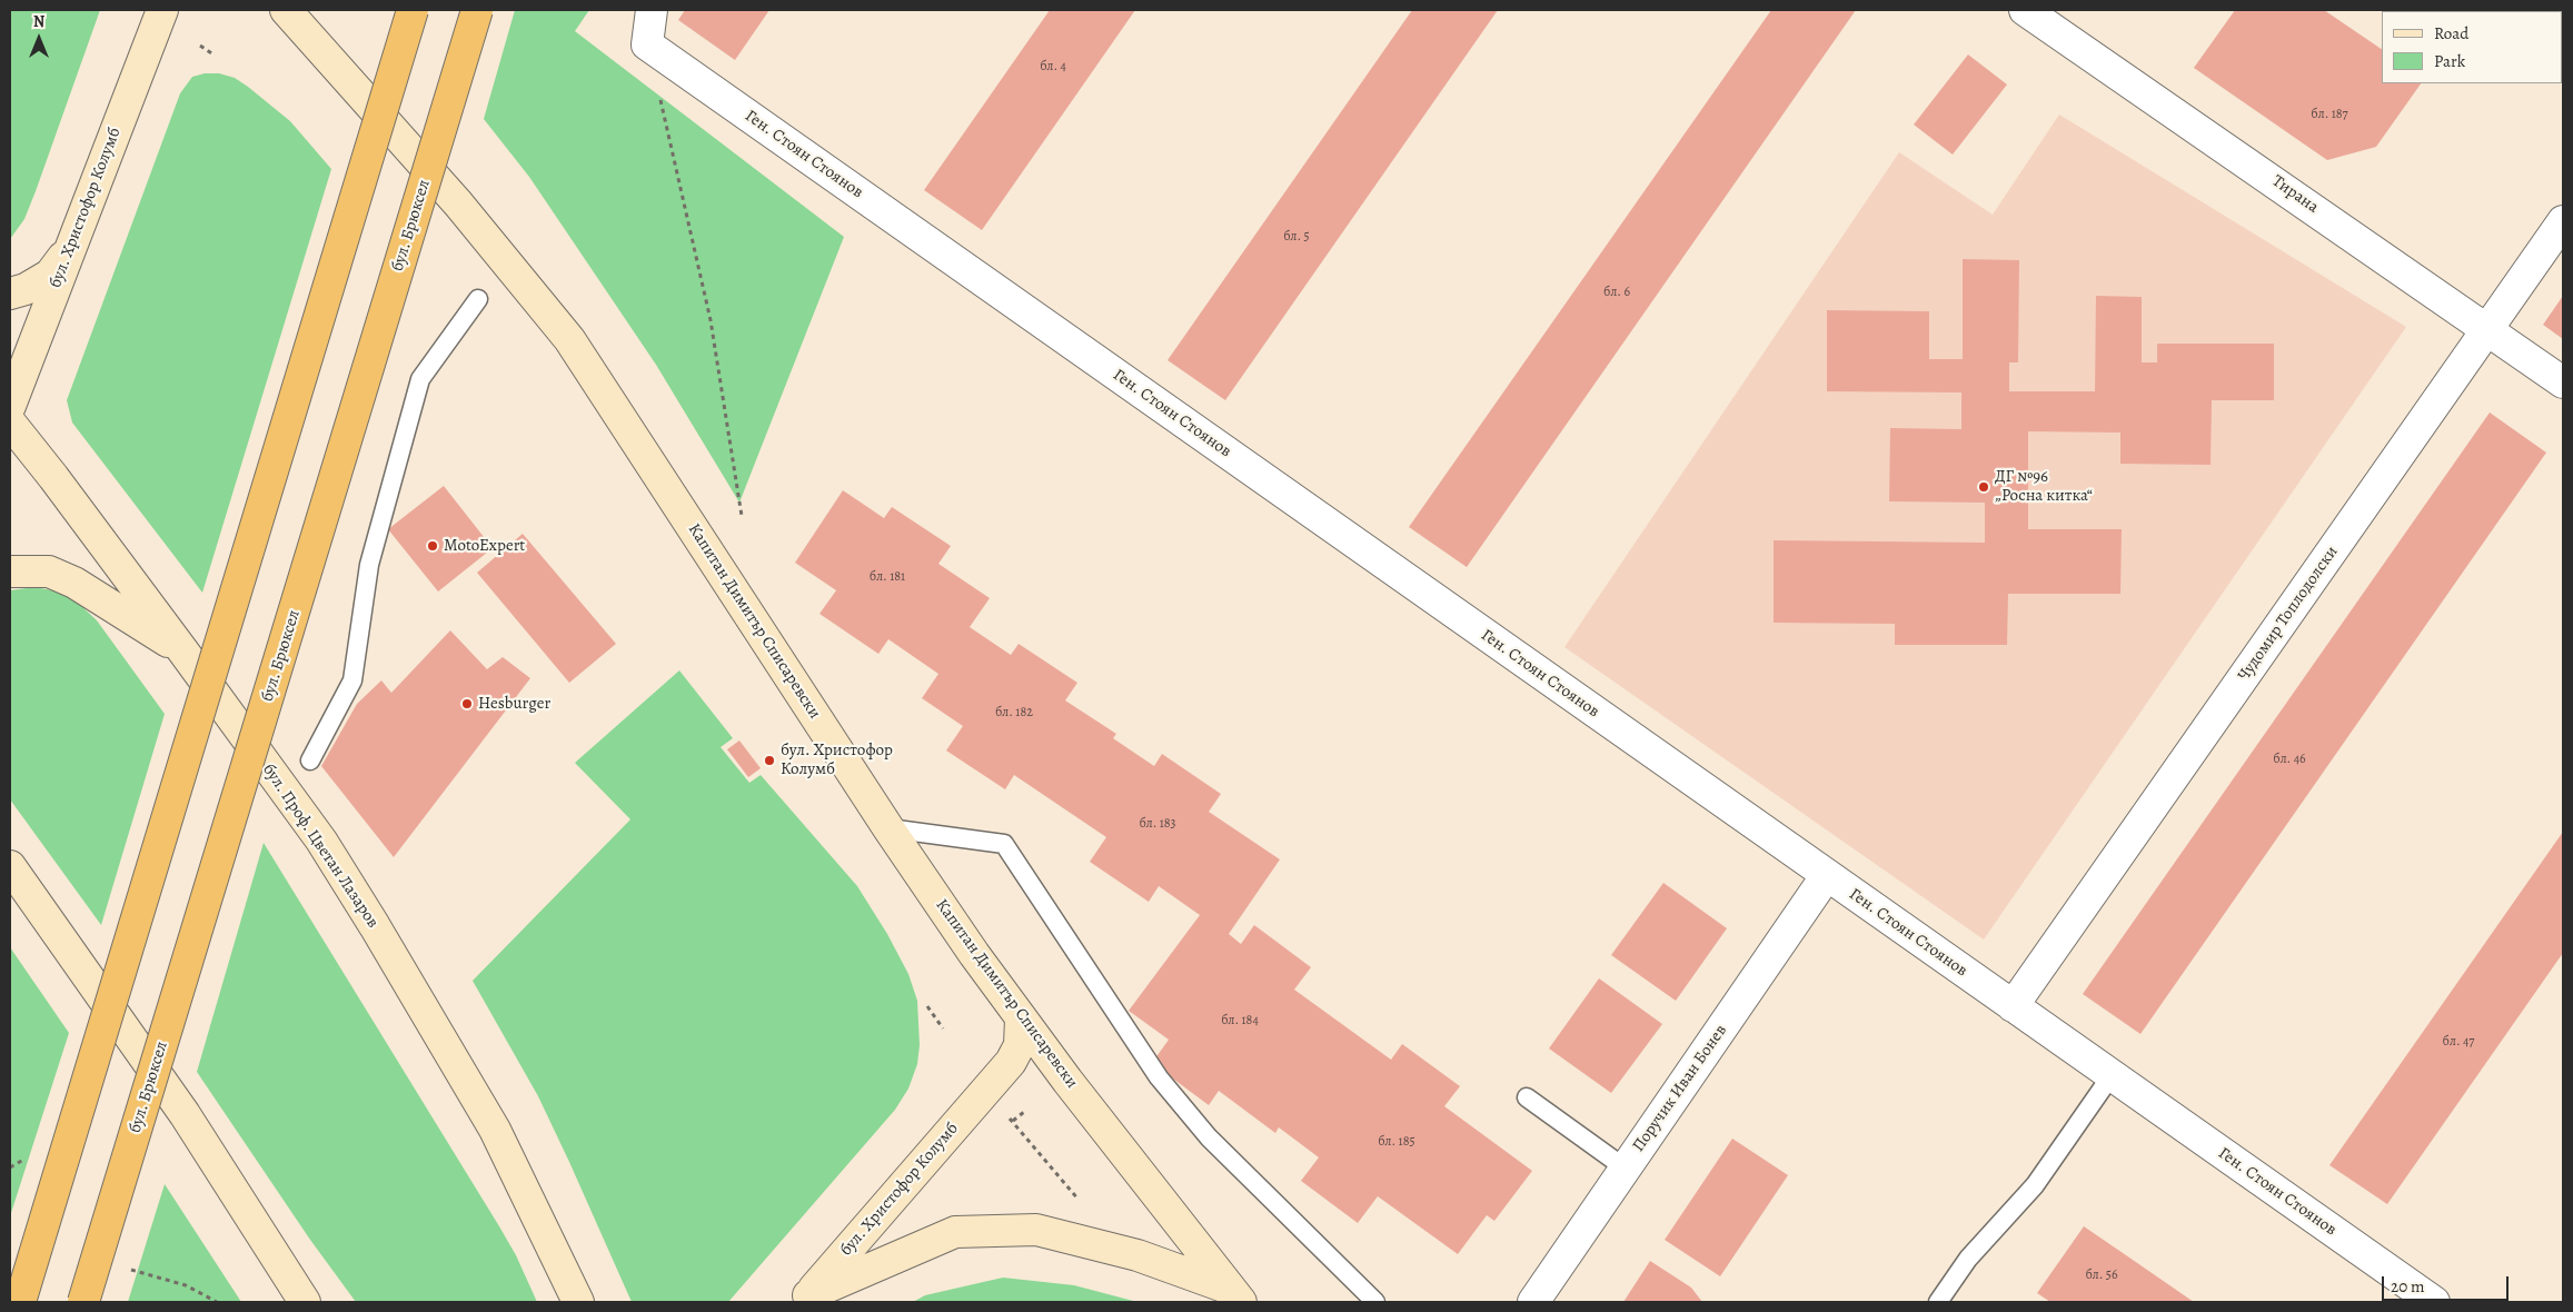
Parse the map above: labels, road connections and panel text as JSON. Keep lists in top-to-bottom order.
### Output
{
  "streets": {
    "main road": ["бул. Брюксел"],
    "street": [
      "Ген. Стоян Стоянов",
      "Тирана",
      "бул. Христофор Колумб",
      "Чудомир Топлодолски",
      "Капитан Димитър Списаревски",
      "бул. Проф. Цветан Лазаров",
      "Поручик Иван Бонев"
    ]
  },
  "crossings": [
    ["Ген. Стоян Стоянов", "Чудомир Топлодолски"],
    ["Ген. Стоян Стоянов", "Поручик Иван Бонев"],
    ["Тирана", "Чудомир Топлодолски"],
    ["бул. Христофор Колумб", "Капитан Димитър Списаревски"]
  ],
  "places": [
    "ДГ №96 „Росна китка“",
    "MotoExpert",
    "Hesburger",
    "бул. Христофор Колумб"
  ],
  "house_numbers": [
    "бл. 4",
    "бл. 187",
    "бл. 5",
    "бл. 6",
    "бл. 181",
    "бл. 182",
    "бл. 46",
    "бл. 183",
    "бл. 184",
    "бл. 47",
    "бл. 185",
    "бл. 56"
  ],
  "legend": ["Road", "Park"],
  "scale_bar": "20 m",
  "north": "top"
}
